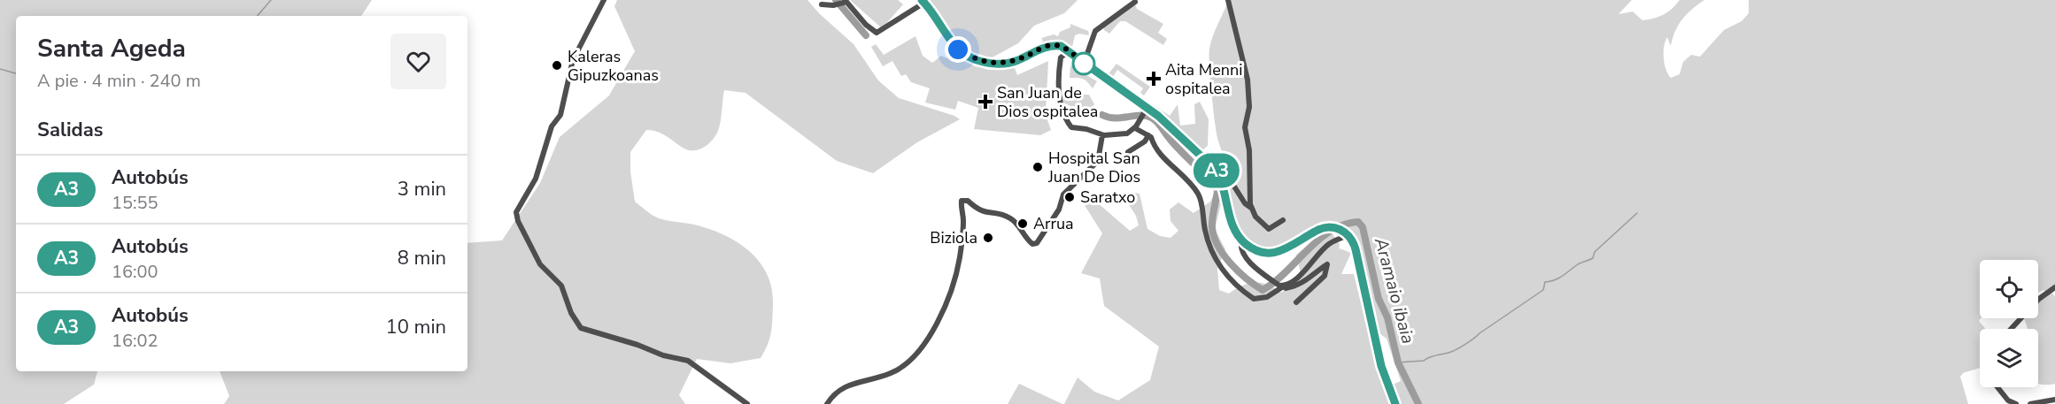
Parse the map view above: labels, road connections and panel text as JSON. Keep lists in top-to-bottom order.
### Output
{
  "water": ["Aramaio ibaia"],
  "places": {
    "other": [
      "Kaleras Gipuzkoanas",
      "Hospital San Juan De Dios",
      "Saratxo",
      "Arrua",
      "Biziola"
    ],
    "health": ["Aita Menni ospitalea", "San Juan de Dios ospitalea"]
  },
  "lines": ["bus line A3"],
  "page": {
    "on_map": "A3",
    "heading": [
      ["Santa Ageda", "A pie · 4 min · 240 m"],
      "Salidas"
    ],
    "list": [
      {
        "mark": "A3",
        "name": "Autobús",
        "note": "15:55",
        "value": "3 min"
      },
      {
        "mark": "A3",
        "name": "Autobús",
        "note": "16:00",
        "value": "8 min"
      },
      {
        "mark": "A3",
        "name": "Autobús",
        "note": "16:02",
        "value": "10 min"
      }
    ]
  }
}
